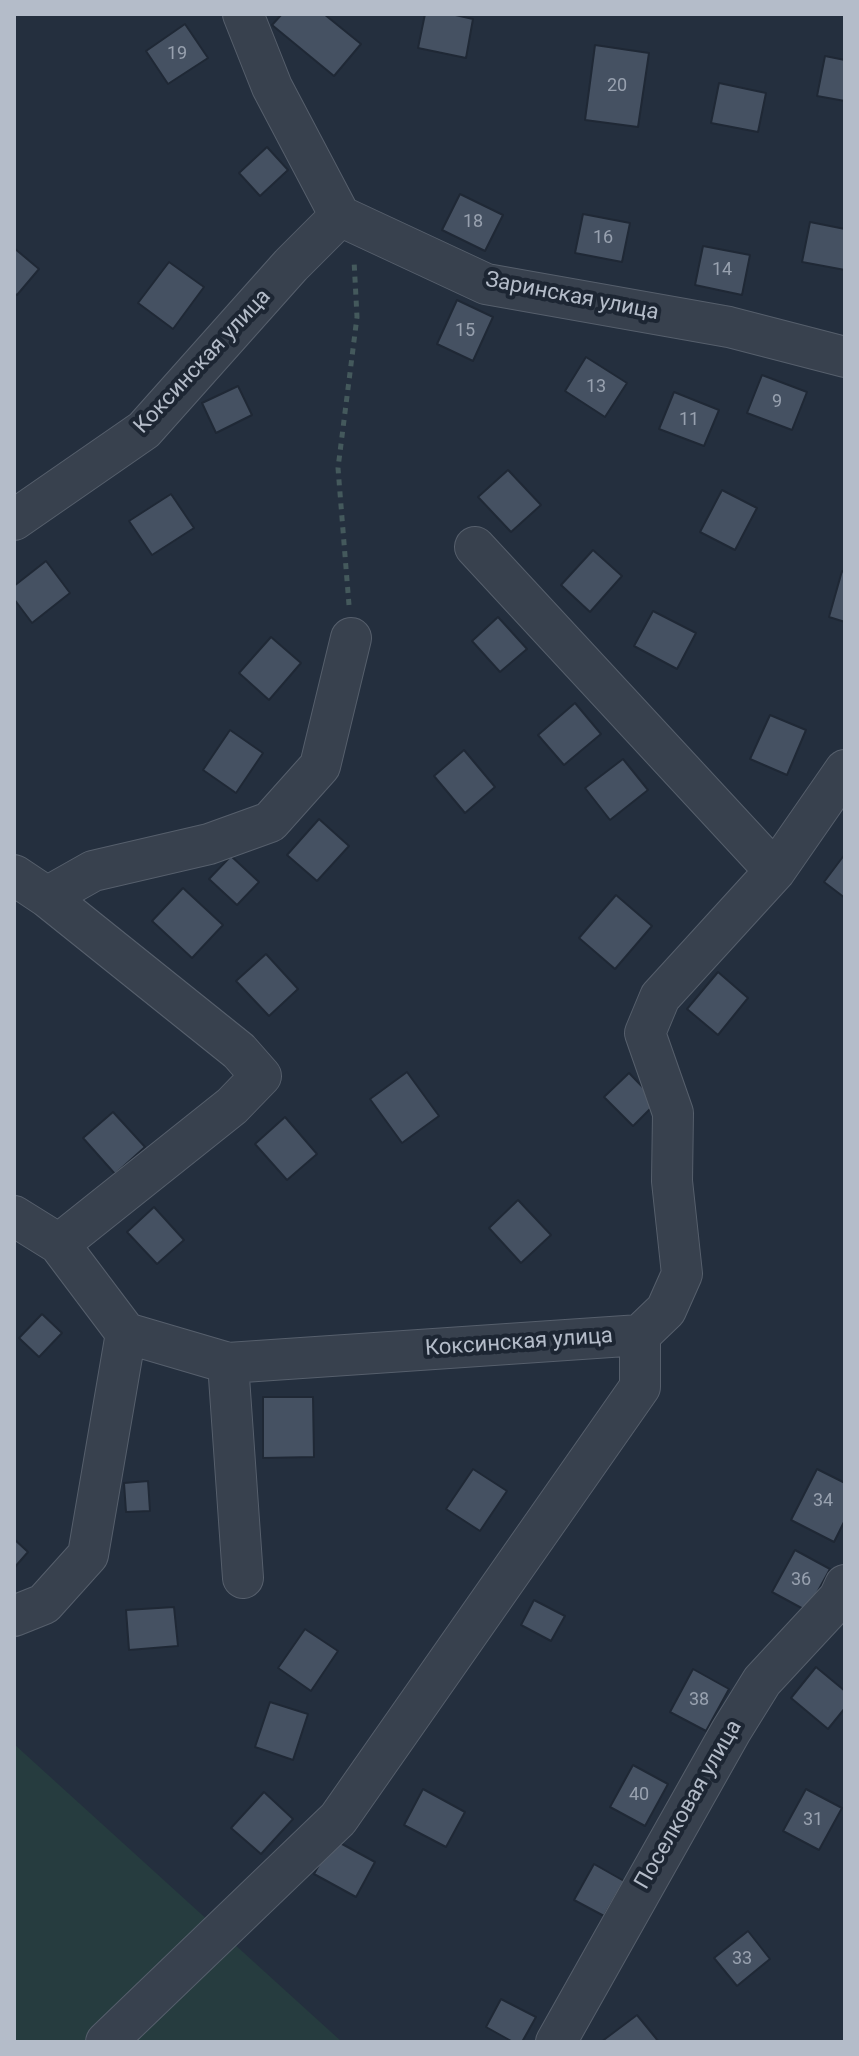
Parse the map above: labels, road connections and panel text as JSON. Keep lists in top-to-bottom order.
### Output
{
  "streets": {
    "street": ["Заринская улица", "Коксинская улица", "Поселковая улица"]
  },
  "crossings": [
    ["Заринская улица", "Коксинская улица"]
  ],
  "house_numbers": [
    "19",
    "20",
    "18",
    "16",
    "14",
    "15",
    "13",
    "9",
    "11",
    "34",
    "36",
    "38",
    "40",
    "31",
    "33"
  ]
}
